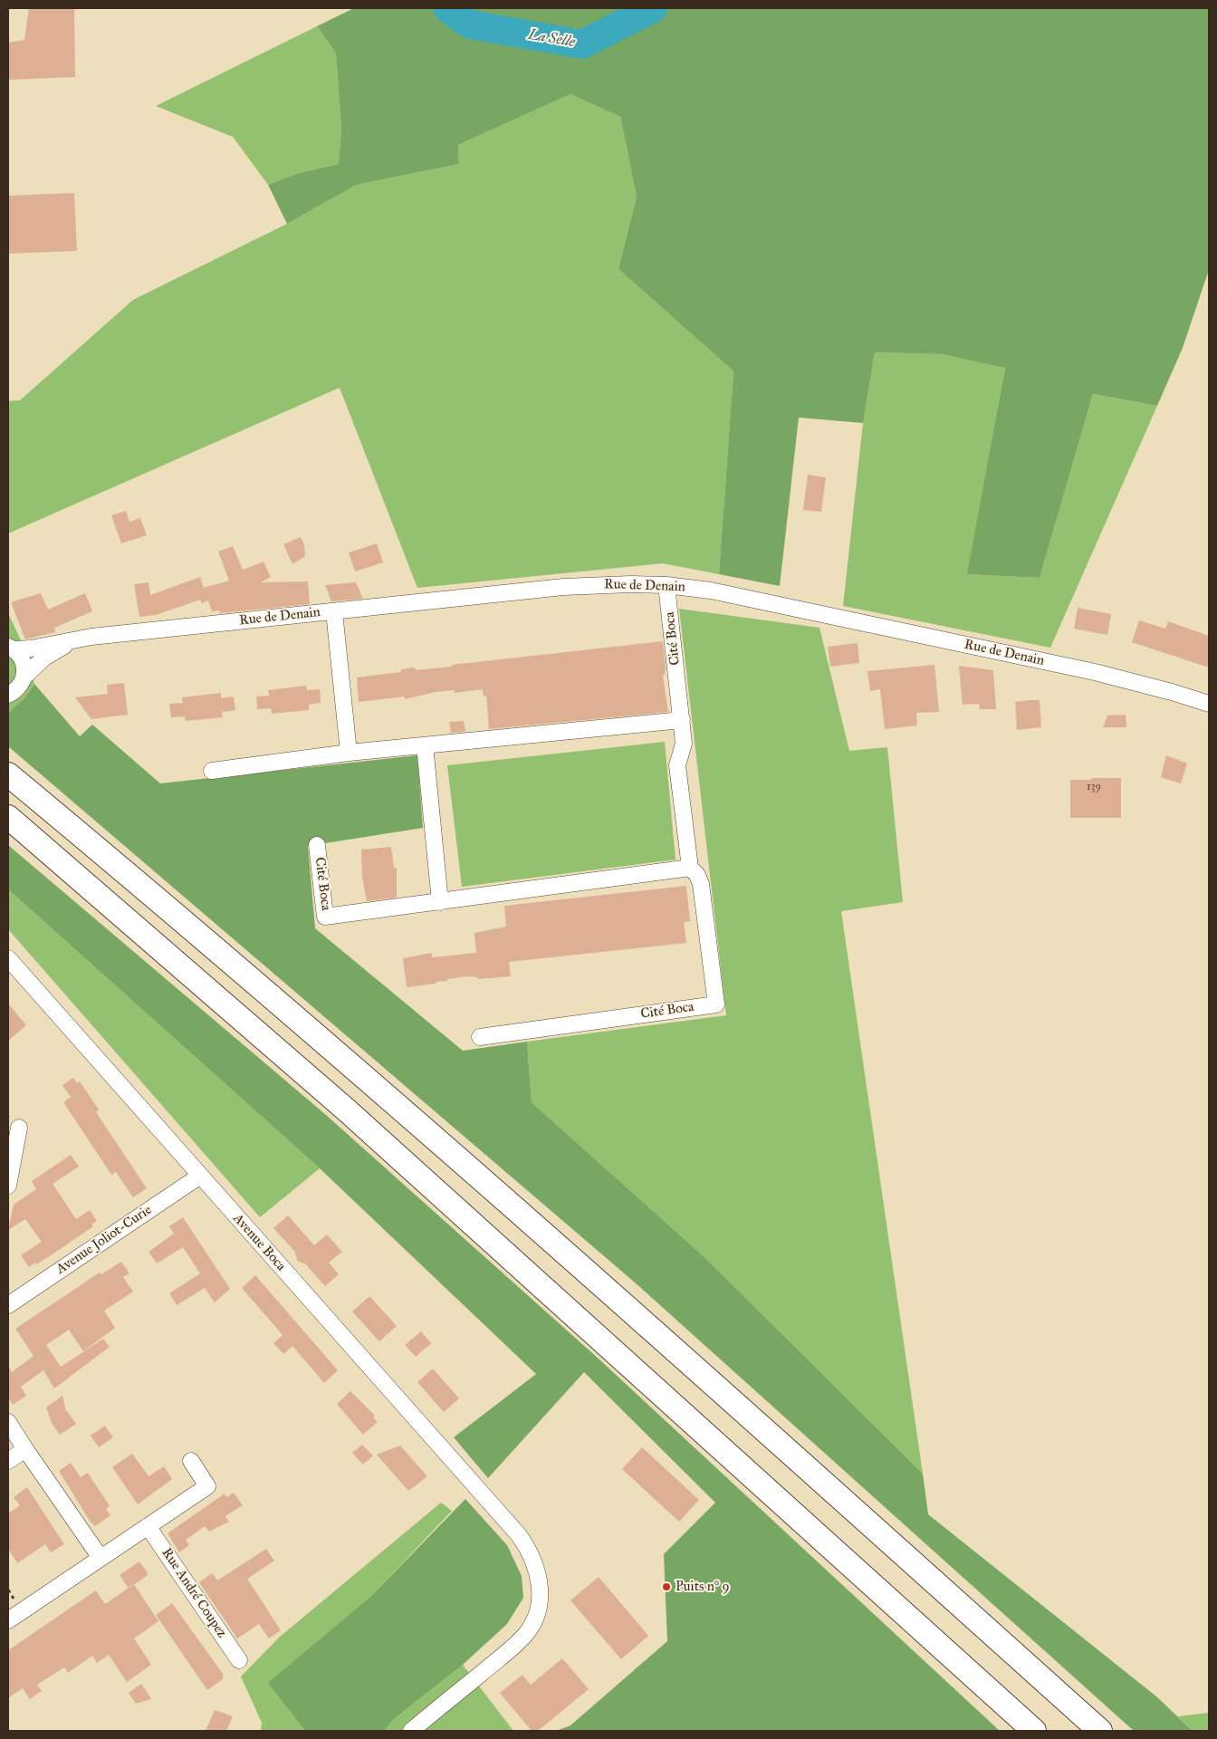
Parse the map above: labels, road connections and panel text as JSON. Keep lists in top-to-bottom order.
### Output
{
  "streets": {
    "street": [
      "Rue de Denain",
      "Cité Boca",
      "Avenue Joliot-Curie",
      "Avenue Boca",
      "Rue André Coupez"
    ]
  },
  "crossings": [
    ["Rue de Denain", "Cité Boca"],
    ["Avenue Joliot-Curie", "Avenue Boca"]
  ],
  "water": ["La Selle"],
  "places": ["Puits n° 9"],
  "house_numbers": ["139"]
}
